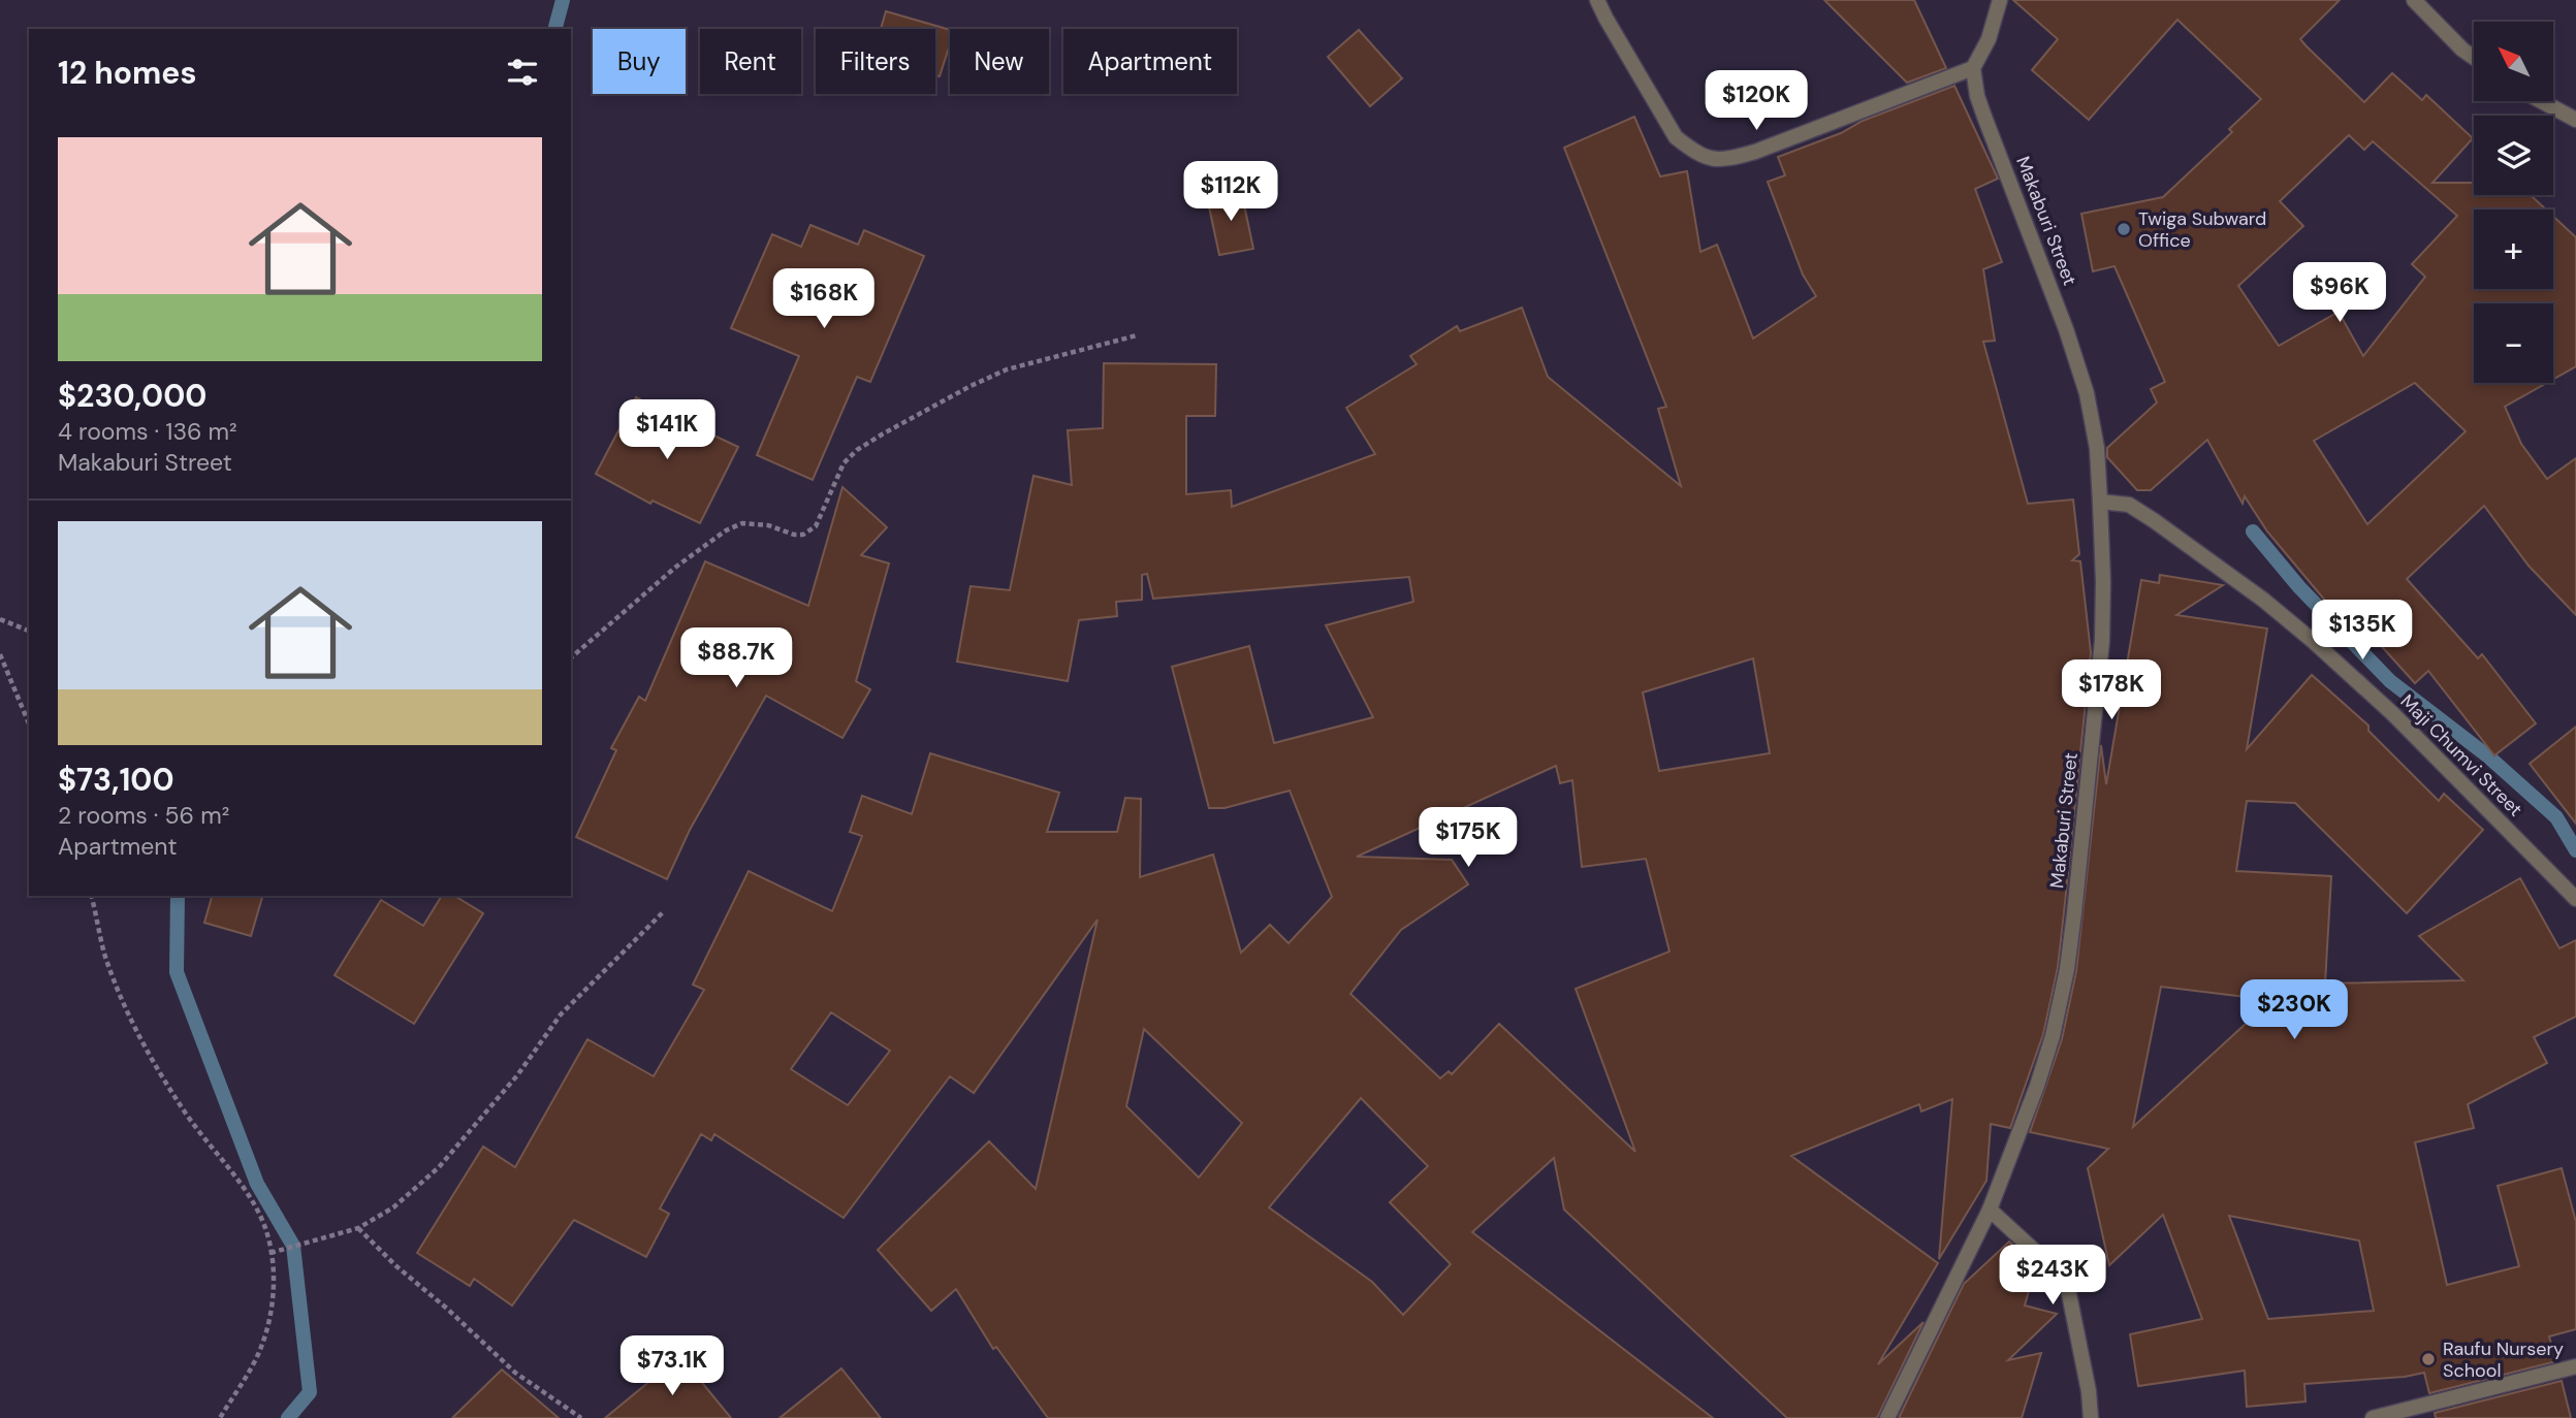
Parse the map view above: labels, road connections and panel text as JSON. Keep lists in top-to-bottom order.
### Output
{
  "streets": {
    "street": ["Makaburi Street", "Maji Chumvi Street"]
  },
  "crossings": [
    ["Makaburi Street", "Maji Chumvi Street"]
  ],
  "places": ["Twiga Subward Office", "Raufu Nursery School"],
  "north": "top left",
  "page": {
    "map_buttons": ["+", "−"],
    "chip": [
      "Buy",
      "Rent",
      "Filters",
      "New",
      "Apartment"
    ],
    "heading": "12 homes",
    "price": [
      "$120K",
      "$112K",
      "$96K",
      "$168K",
      "$141K",
      "$135K",
      "$88.7K",
      "$178K",
      "$175K",
      "$230K",
      "$243K",
      "$73.1K"
    ],
    "list": [
      {
        "name": "$230,000",
        "note": "4 rooms · 136 m² · Makaburi Street"
      },
      {
        "name": "$73,100",
        "note": "2 rooms · 56 m² · Apartment"
      }
    ]
  }
}
